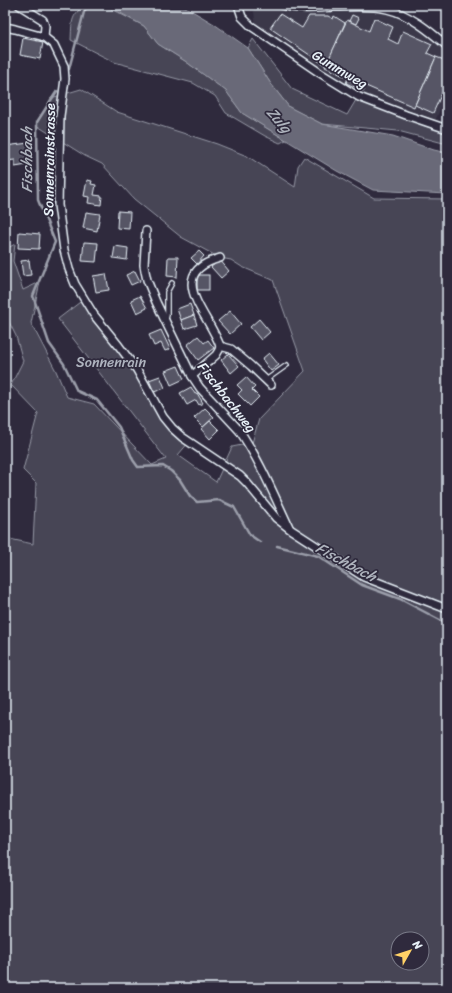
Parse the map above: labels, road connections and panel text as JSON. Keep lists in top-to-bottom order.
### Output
{
  "streets": {
    "street": ["Gummweg", "Sonnenrainstrasse", "Fischbachweg"]
  },
  "crossings": [
    ["Sonnenrainstrasse", "Fischbachweg"]
  ],
  "water": ["Zulg", "Fischbach"],
  "parks": ["Sonnenrain"],
  "north": "top right"
}
